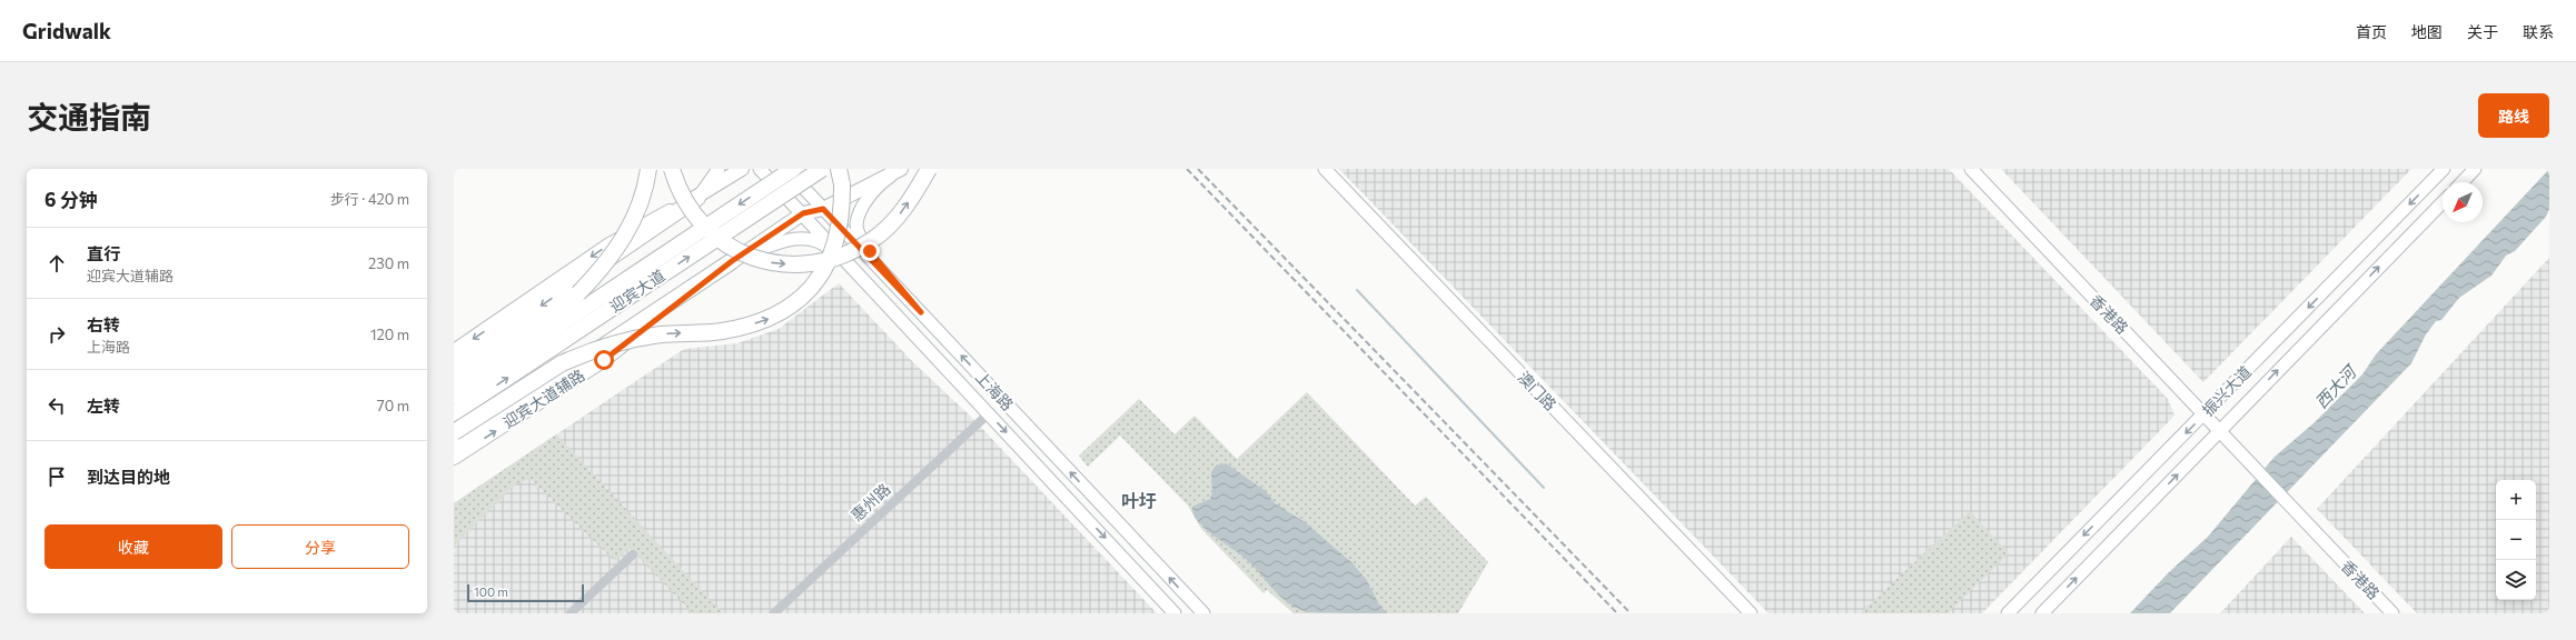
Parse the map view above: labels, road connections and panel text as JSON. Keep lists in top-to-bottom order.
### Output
{
  "streets": {
    "highway": ["迎宾大道"],
    "main road": [
      "香港路",
      "上海路",
      "澳门路",
      "振兴大道",
      "迎宾大道辅路"
    ],
    "street": ["惠州路"]
  },
  "crossings": [
    ["香港路", "振兴大道"],
    ["上海路", "迎宾大道辅路"],
    ["上海路", "惠州路"]
  ],
  "districts": ["叶圩"],
  "water": ["西大河"],
  "scale_bar": "100 m",
  "north": "bottom left",
  "page": {
    "header": "Gridwalk",
    "nav": [
      "首页",
      "地图",
      "关于",
      "联系"
    ],
    "title": "交通指南",
    "buttons": [
      "路线",
      ["收藏", "分享"]
    ],
    "heading": ["6 分钟", "步行 · 420 m"],
    "list": [
      ["直行", "迎宾大道辅路", "230 m"],
      ["右转", "上海路", "120 m"],
      ["左转", "70 m"],
      "到达目的地"
    ],
    "map_buttons": ["+", "−"],
    "scale": "100 m"
  }
}
